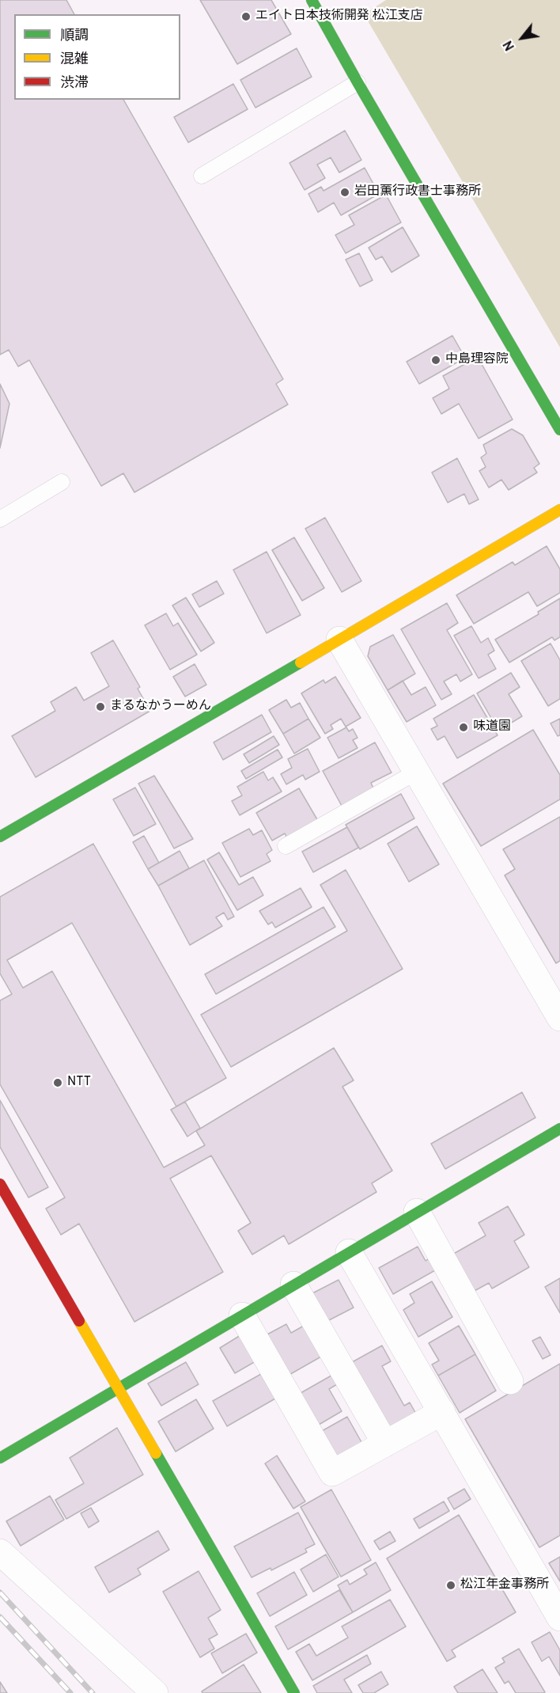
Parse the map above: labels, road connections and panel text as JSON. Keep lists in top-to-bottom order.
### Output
{
  "places": [
    "エイト日本技術開発 松江支店",
    "岩田薫行政書士事務所",
    "中島理容院",
    "まるなかうーめん",
    "味道園",
    "NTT",
    "松江年金事務所"
  ],
  "legend": ["順調", "混雑", "渋滞"],
  "north": "bottom left"
}
